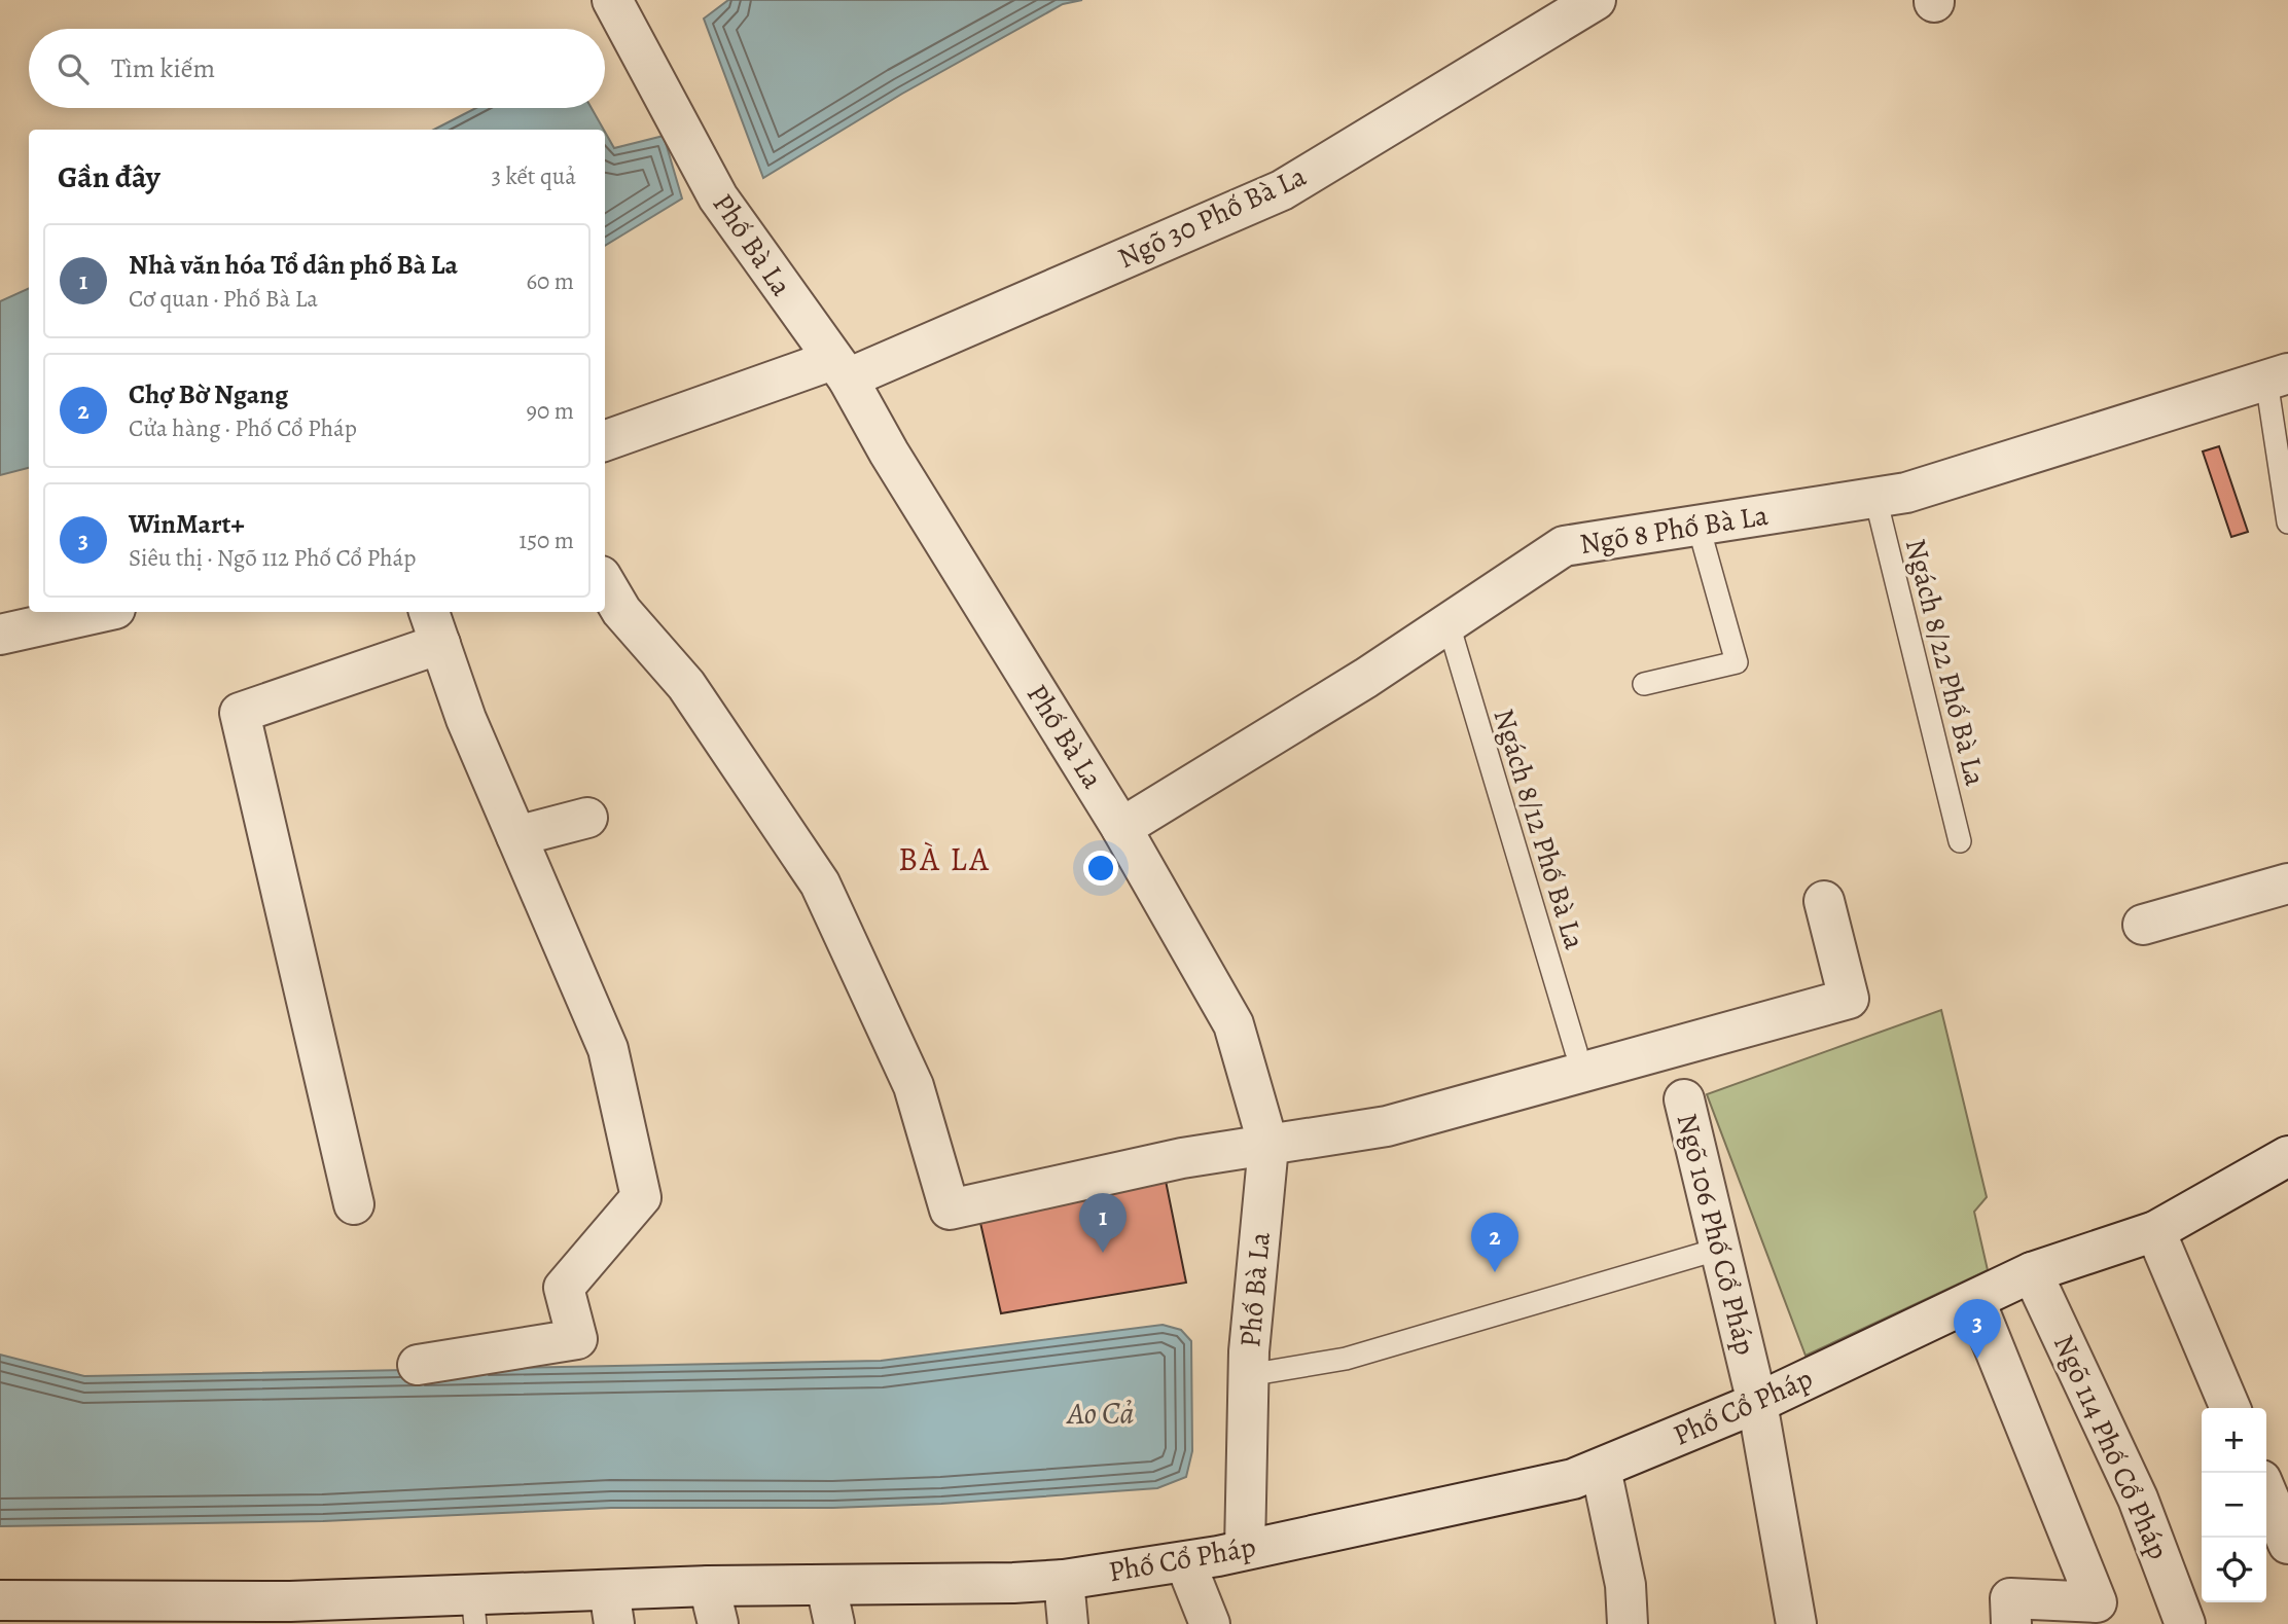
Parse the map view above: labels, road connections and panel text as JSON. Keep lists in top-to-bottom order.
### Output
{
  "streets": {
    "street": [
      "Ngõ 30 Phố Bà La",
      "Phố Bà La",
      "Ngõ 8 Phố Bà La",
      "Ngõ 106 Phố Cổ Pháp",
      "Phố Cổ Pháp",
      "Ngõ 114 Phố Cổ Pháp"
    ],
    "lane": ["Ngách 8/22 Phố Bà La", "Ngách 8/12 Phố Bà La"]
  },
  "crossings": [
    ["Ngõ 30 Phố Bà La", "Phố Bà La"],
    ["Phố Bà La", "Ngõ 8 Phố Bà La"],
    ["Phố Bà La", "Phố Cổ Pháp"],
    ["Ngõ 8 Phố Bà La", "Ngách 8/22 Phố Bà La"],
    ["Ngõ 8 Phố Bà La", "Ngách 8/12 Phố Bà La"],
    ["Ngõ 106 Phố Cổ Pháp", "Phố Cổ Pháp"],
    ["Phố Cổ Pháp", "Ngõ 114 Phố Cổ Pháp"]
  ],
  "districts": ["BÀ LA"],
  "water": ["Ao Cả"],
  "page": {
    "search": "Tìm kiếm",
    "heading": ["Gần đây", "3 kết quả"],
    "list": [
      {
        "mark": "1",
        "name": "Nhà văn hóa Tổ dân phố Bà La",
        "note": "Cơ quan · Phố Bà La",
        "value": "60 m"
      },
      {
        "mark": "2",
        "name": "Chợ Bờ Ngang",
        "note": "Cửa hàng · Phố Cổ Pháp",
        "value": "90 m"
      },
      {
        "mark": "3",
        "name": "WinMart+",
        "note": "Siêu thị · Ngõ 112 Phố Cổ Pháp",
        "value": "150 m"
      }
    ],
    "pins": ["1", "2", "3"],
    "map_buttons": ["+", "−"]
  }
}
